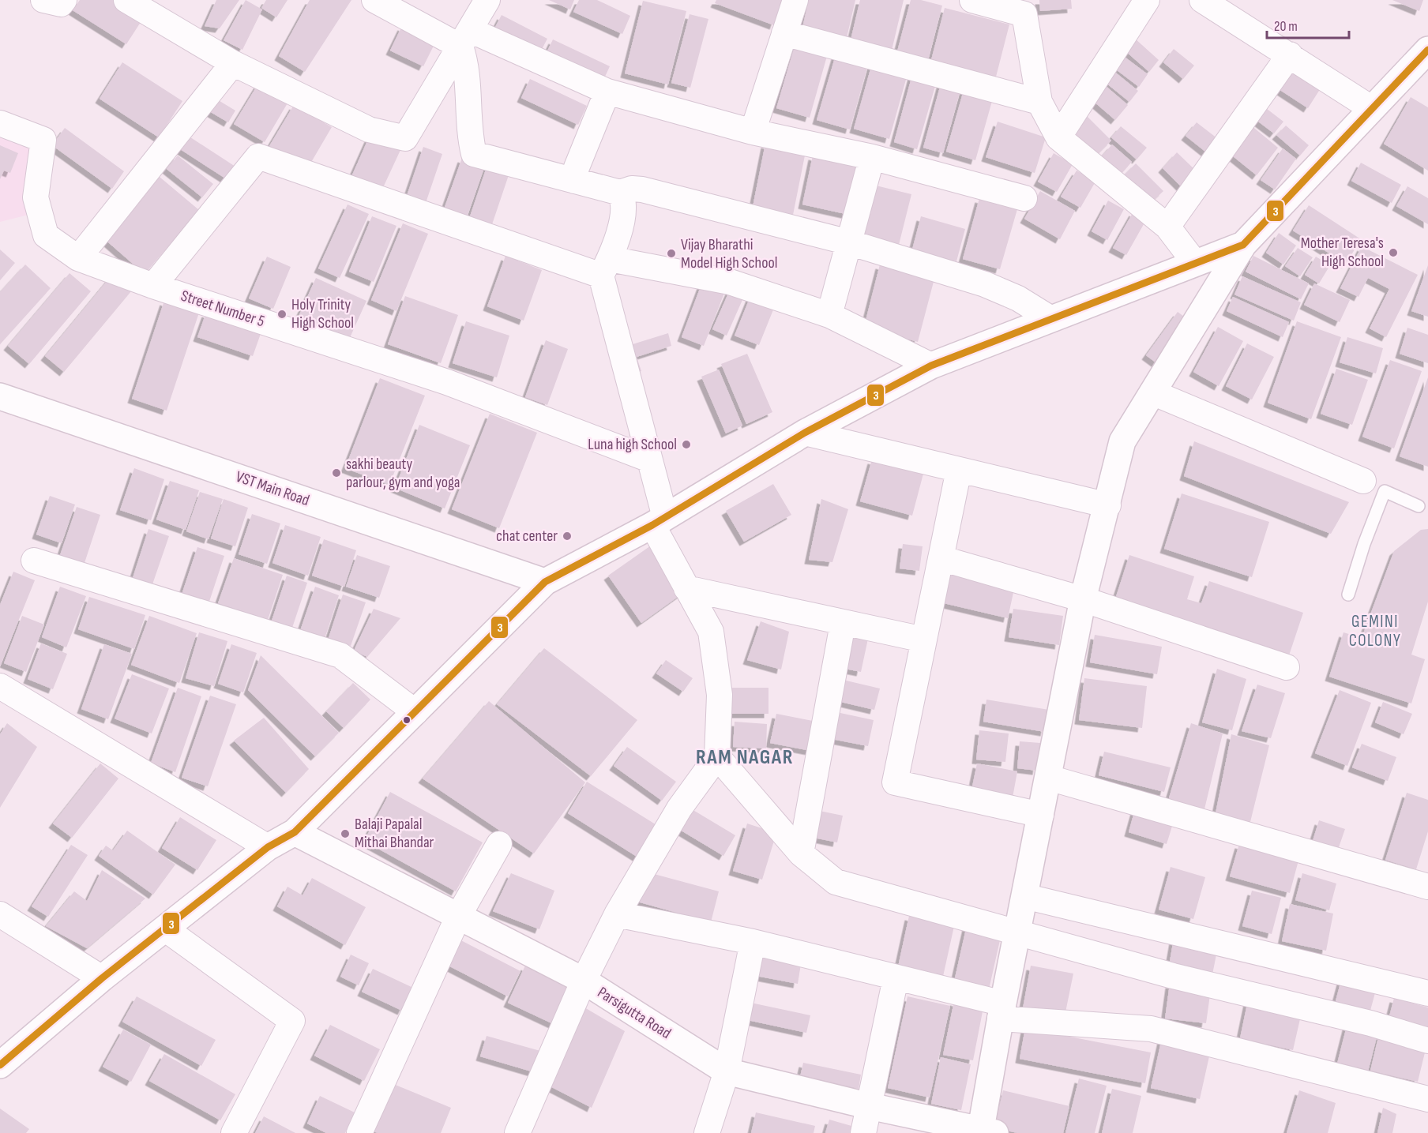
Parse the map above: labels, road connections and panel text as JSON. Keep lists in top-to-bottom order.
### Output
{
  "streets": {
    "street": ["Street Number 5", "VST Main Road", "Parsigutta Road"]
  },
  "districts": ["GEMINI COLONY", "RAM NAGAR"],
  "places": [
    "Mother Teresa's High School",
    "Vijay Bharathi Model High School",
    "Holy Trinity High School",
    "Luna high School",
    "sakhi beauty parlour, gym and yoga",
    "chat center",
    "Balaji Papalal Mithai Bhandar"
  ],
  "lines": ["transit line 3"],
  "scale_bar": "20 m"
}
